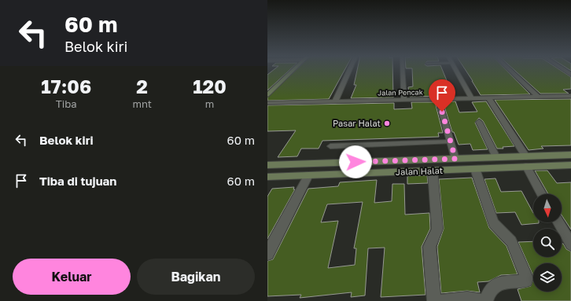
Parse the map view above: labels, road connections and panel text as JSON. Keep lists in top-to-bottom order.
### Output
{
  "streets": {
    "main road": ["Jalan Halat"],
    "street": ["Jalan Pencak"]
  },
  "places": ["Pasar Halat"],
  "north": "bottom",
  "page": {
    "turn": ["60 m", "Belok kiri"],
    "eta": [
      "17:06",
      "Tiba",
      "2",
      "mnt",
      "120",
      "m"
    ],
    "list": [
      {
        "name": "Belok kiri",
        "value": "60 m"
      },
      {
        "name": "Tiba di tujuan",
        "value": "60 m"
      }
    ],
    "buttons": ["Keluar", "Bagikan"]
  }
}
